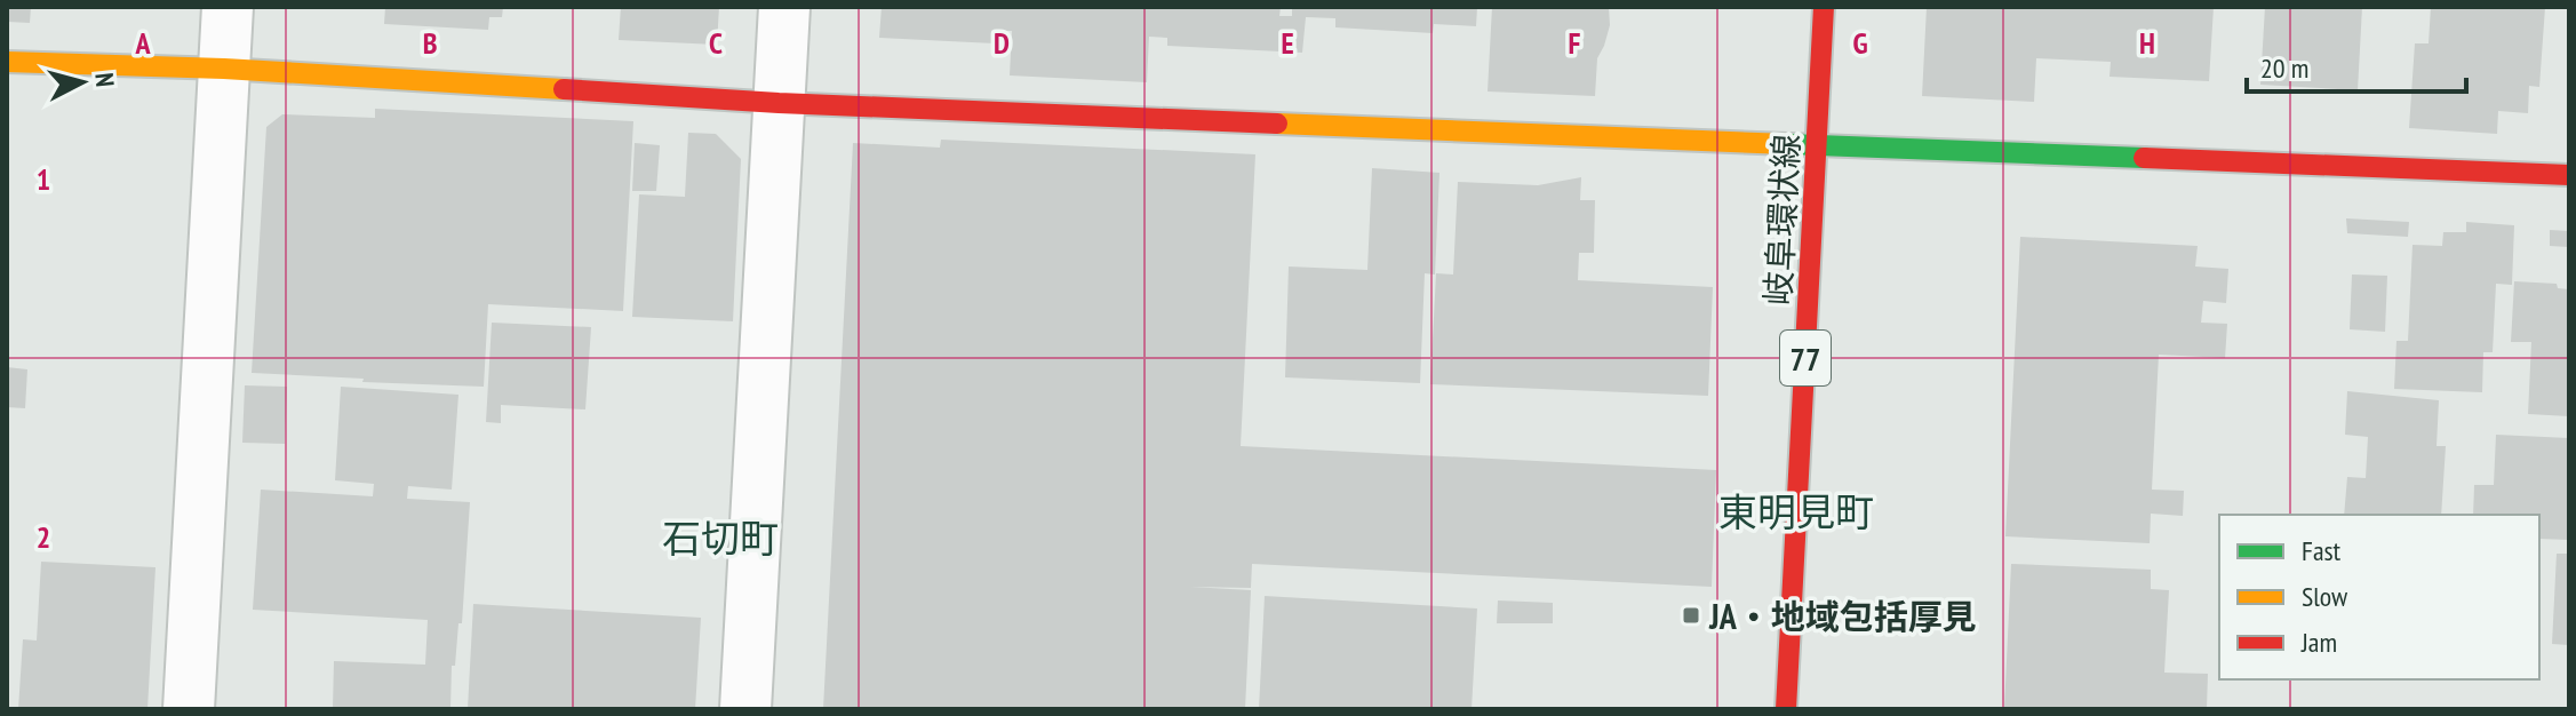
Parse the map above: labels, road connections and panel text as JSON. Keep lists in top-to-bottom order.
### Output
{
  "streets": {
    "street": ["岐阜環状線", "77"]
  },
  "districts": ["東明見町", "石切町"],
  "places": {
    "transit": ["JA・地域包括厚見"]
  },
  "legend": ["Fast", "Slow", "Jam"],
  "scale_bar": "20 m",
  "north": "right",
  "grid": {
    "columns": [
      "A",
      "B",
      "C",
      "D",
      "E",
      "F",
      "G",
      "H"
    ],
    "rows": ["1", "2"]
  }
}
